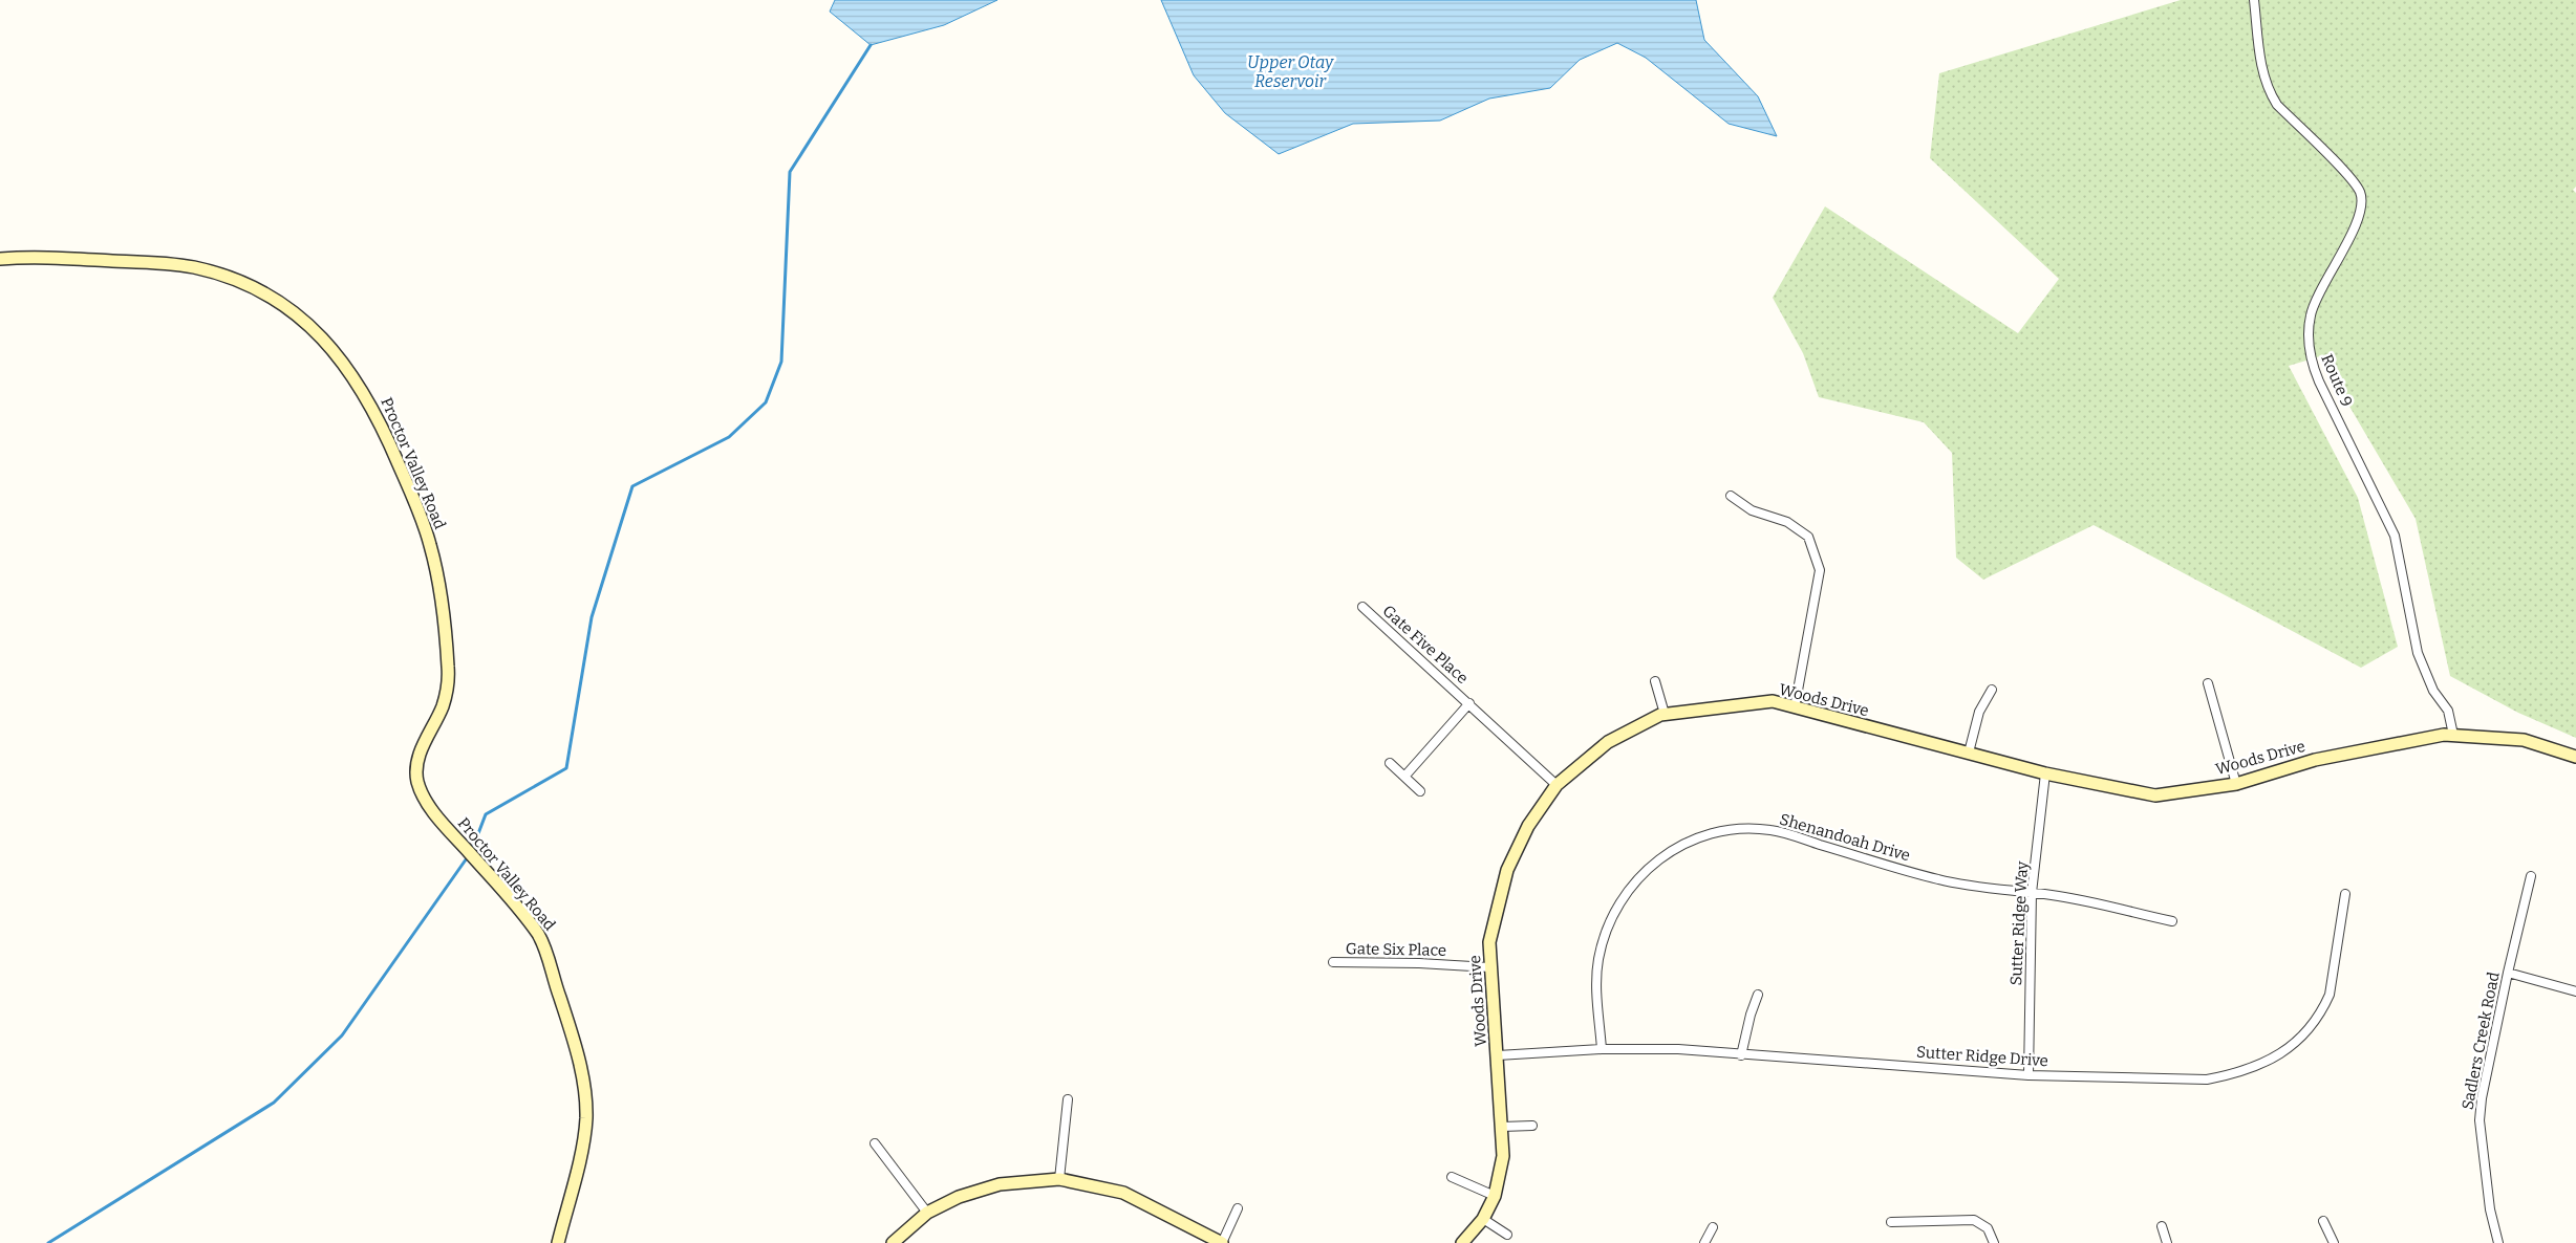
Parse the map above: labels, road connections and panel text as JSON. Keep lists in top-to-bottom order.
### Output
{
  "streets": {
    "street": [
      "Route 9",
      "Proctor Valley Road",
      "Gate Five Place",
      "Woods Drive",
      "Shenandoah Drive",
      "Sutter Ridge Way",
      "Gate Six Place",
      "Sadlers Creek Road",
      "Sutter Ridge Drive"
    ]
  },
  "crossings": [
    ["Route 9", "Woods Drive"],
    ["Gate Five Place", "Woods Drive"],
    ["Woods Drive", "Sutter Ridge Way"],
    ["Woods Drive", "Gate Six Place"],
    ["Woods Drive", "Sutter Ridge Drive"],
    ["Shenandoah Drive", "Sutter Ridge Way"],
    ["Shenandoah Drive", "Sutter Ridge Drive"],
    ["Sutter Ridge Way", "Sutter Ridge Drive"]
  ],
  "water": ["Upper Otay Reservoir"]
}
